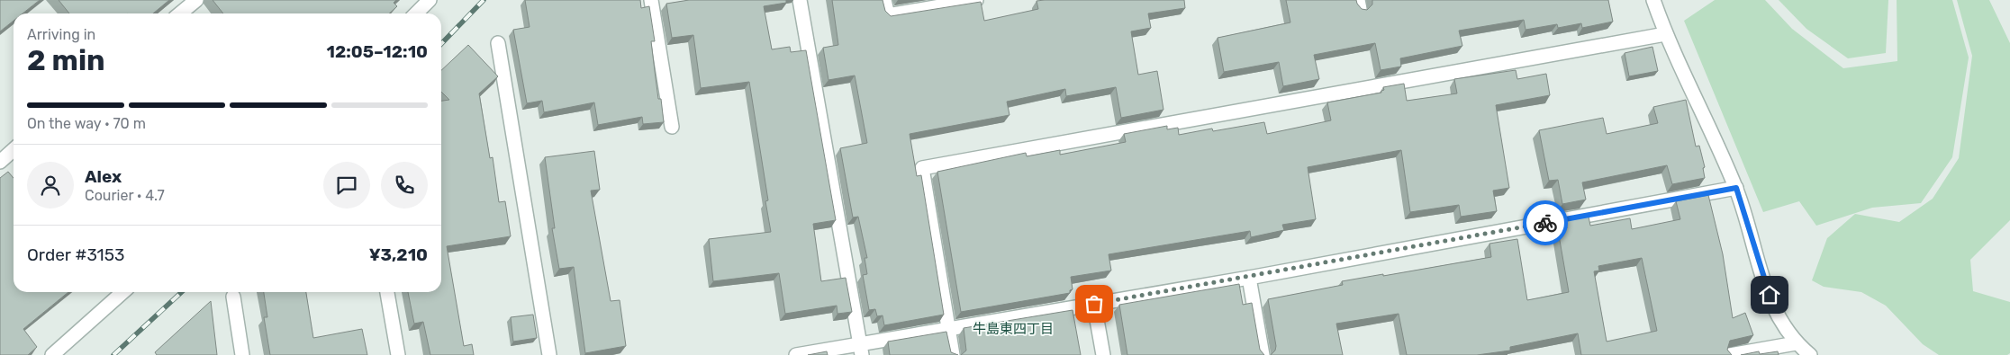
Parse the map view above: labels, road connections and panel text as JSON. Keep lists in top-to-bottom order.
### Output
{
  "districts": ["牛島東四丁目"],
  "page": {
    "heading": ["2 min", "Arriving in", "12:05–12:10"],
    "panel": [
      "Alex",
      "Courier · 4.7",
      "Order #3153",
      "¥3,210"
    ],
    "bar": "On the way · 70 m"
  }
}
